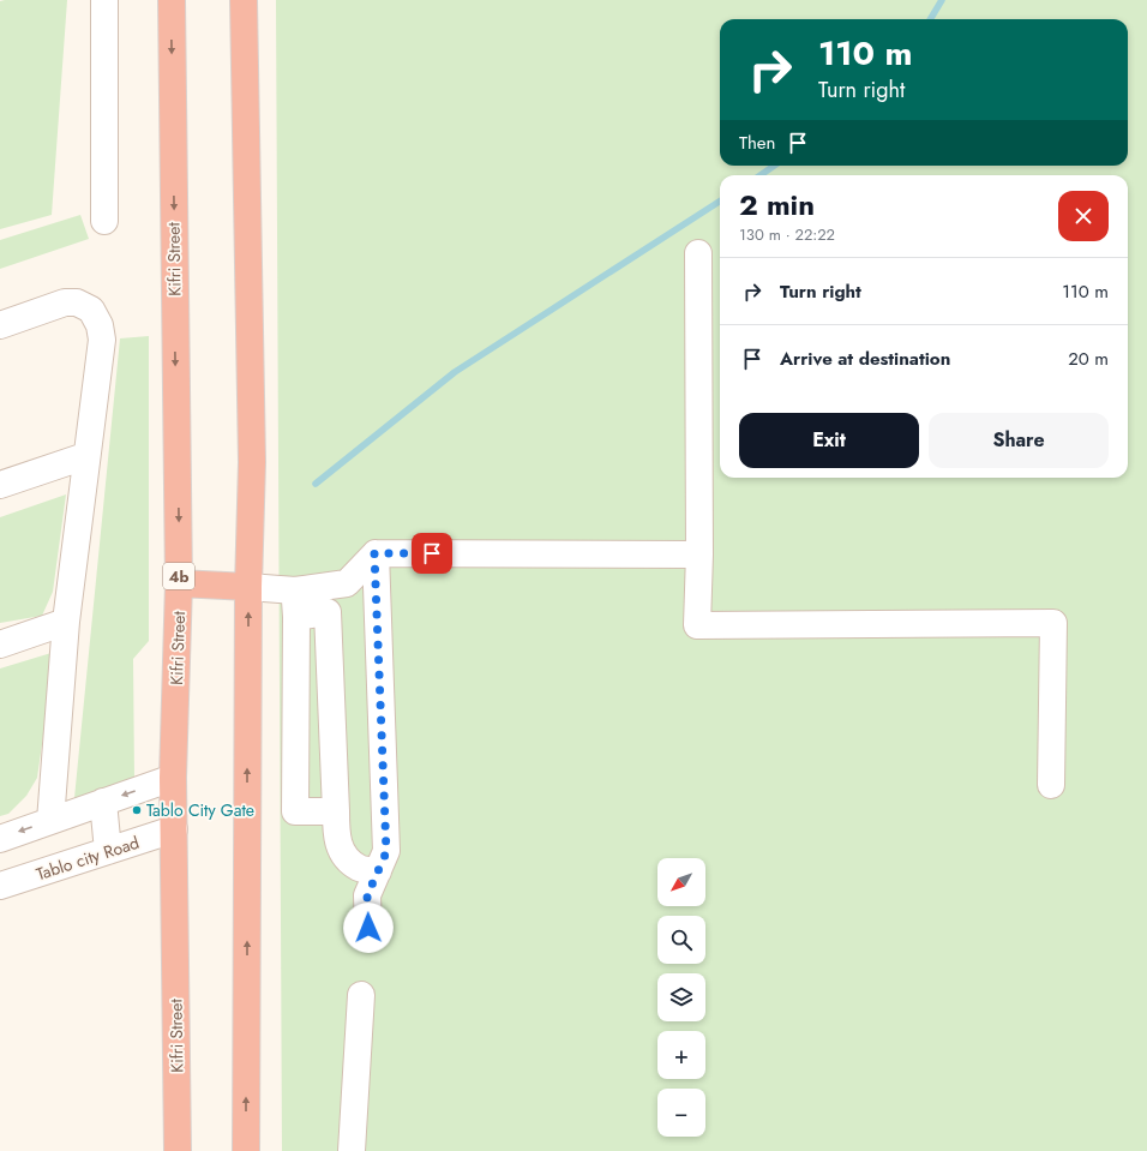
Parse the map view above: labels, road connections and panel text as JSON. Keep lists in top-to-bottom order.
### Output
{
  "streets": {
    "highway": ["Kifri Street", "4b"],
    "street": ["Tablo city Road"]
  },
  "crossings": [
    ["Kifri Street", "Tablo city Road"]
  ],
  "places": ["Tablo City Gate"],
  "north": "bottom left",
  "page": {
    "turn": ["110 m", "Turn right"],
    "then": "Then",
    "heading": ["2 min", "130 m · 22:22"],
    "list": [
      {
        "name": "Turn right",
        "value": "110 m"
      },
      {
        "name": "Arrive at destination",
        "value": "20 m"
      }
    ],
    "buttons": ["Exit", "Share"],
    "map_buttons": ["+", "−"]
  }
}
